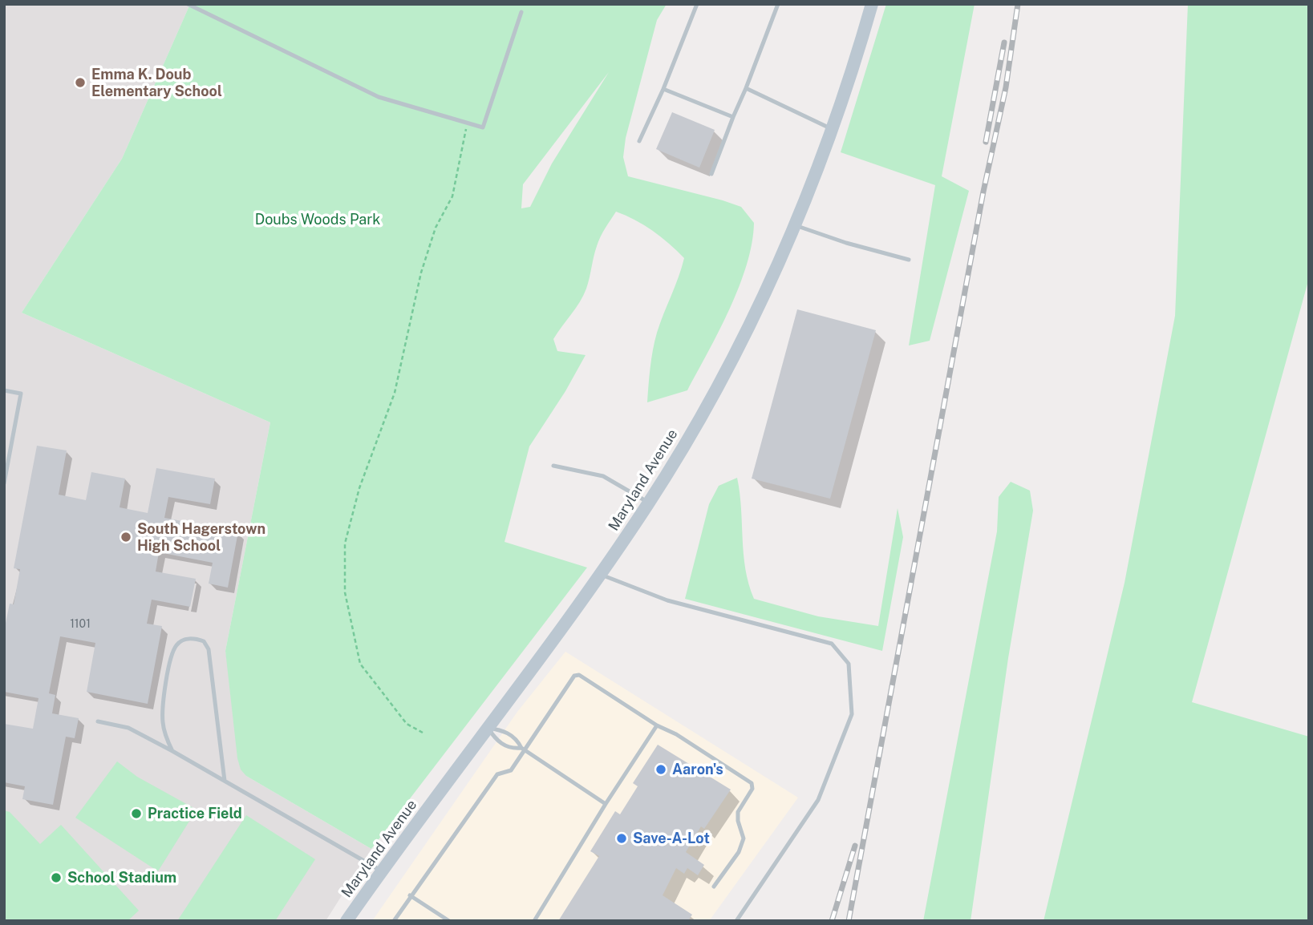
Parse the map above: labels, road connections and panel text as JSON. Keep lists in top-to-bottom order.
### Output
{
  "streets": {
    "main road": ["Maryland Avenue"]
  },
  "parks": ["Doubs Woods Park"],
  "places": [
    "Emma K. Doub Elementary School",
    "South Hagerstown High School",
    "Aaron's",
    "Practice Field",
    "Save-A-Lot",
    "School Stadium"
  ],
  "house_numbers": ["1101"]
}
